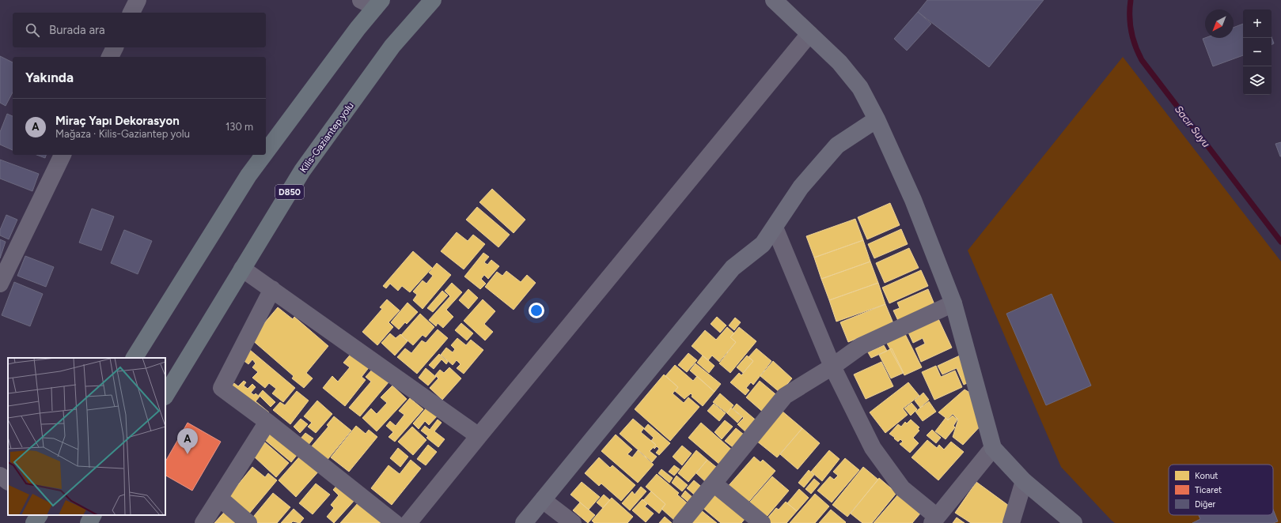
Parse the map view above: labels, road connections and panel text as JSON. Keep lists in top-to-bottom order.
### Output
{
  "streets": {
    "highway": ["Kilis-Gaziantep yolu", "D850"]
  },
  "water": ["Sacır Suyu"],
  "legend": ["Konut", "Ticaret", "Diğer"],
  "north": "bottom left",
  "page": {
    "map_buttons": ["+", "−"],
    "search": "Burada ara",
    "heading": "Yakında",
    "list": [
      {
        "mark": "A",
        "name": "Miraç Yapı Dekorasyon",
        "note": "Mağaza · Kilis-Gaziantep yolu",
        "value": "130 m"
      }
    ],
    "pins": "A"
  }
}
